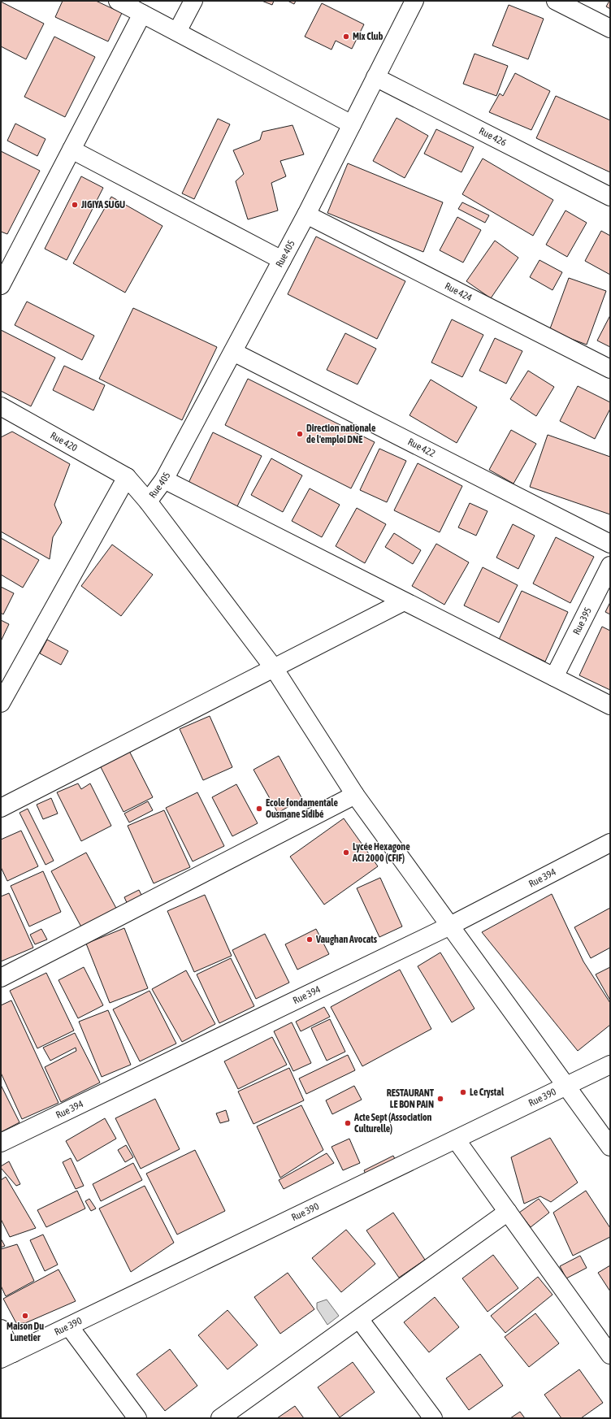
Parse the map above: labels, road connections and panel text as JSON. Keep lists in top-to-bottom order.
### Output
{
  "streets": {
    "street": [
      "Rue 426",
      "Rue 405",
      "Rue 424",
      "Rue 420",
      "Rue 422",
      "Rue 395",
      "Rue 394",
      "Rue 390"
    ]
  },
  "crossings": [
    ["Rue 426", "Rue 405"],
    ["Rue 405", "Rue 424"],
    ["Rue 405", "Rue 420"],
    ["Rue 405", "Rue 422"],
    ["Rue 420", "Rue 394"],
    ["Rue 420", "Rue 390"]
  ],
  "places": [
    "Mix Club",
    "JIGIYA SUGU",
    "Direction nationale de l'emploi DNE",
    "Ecole fondamentale Ousmane Sidibé",
    "Lycée Hexagone ACI 2000 (CFIF)",
    "Vaughan Avocats",
    "Le Crystal",
    "RESTAURANT LE BON PAIN",
    "Acte Sept (Association Culturelle)",
    "Maison Du Lunetier"
  ]
}
